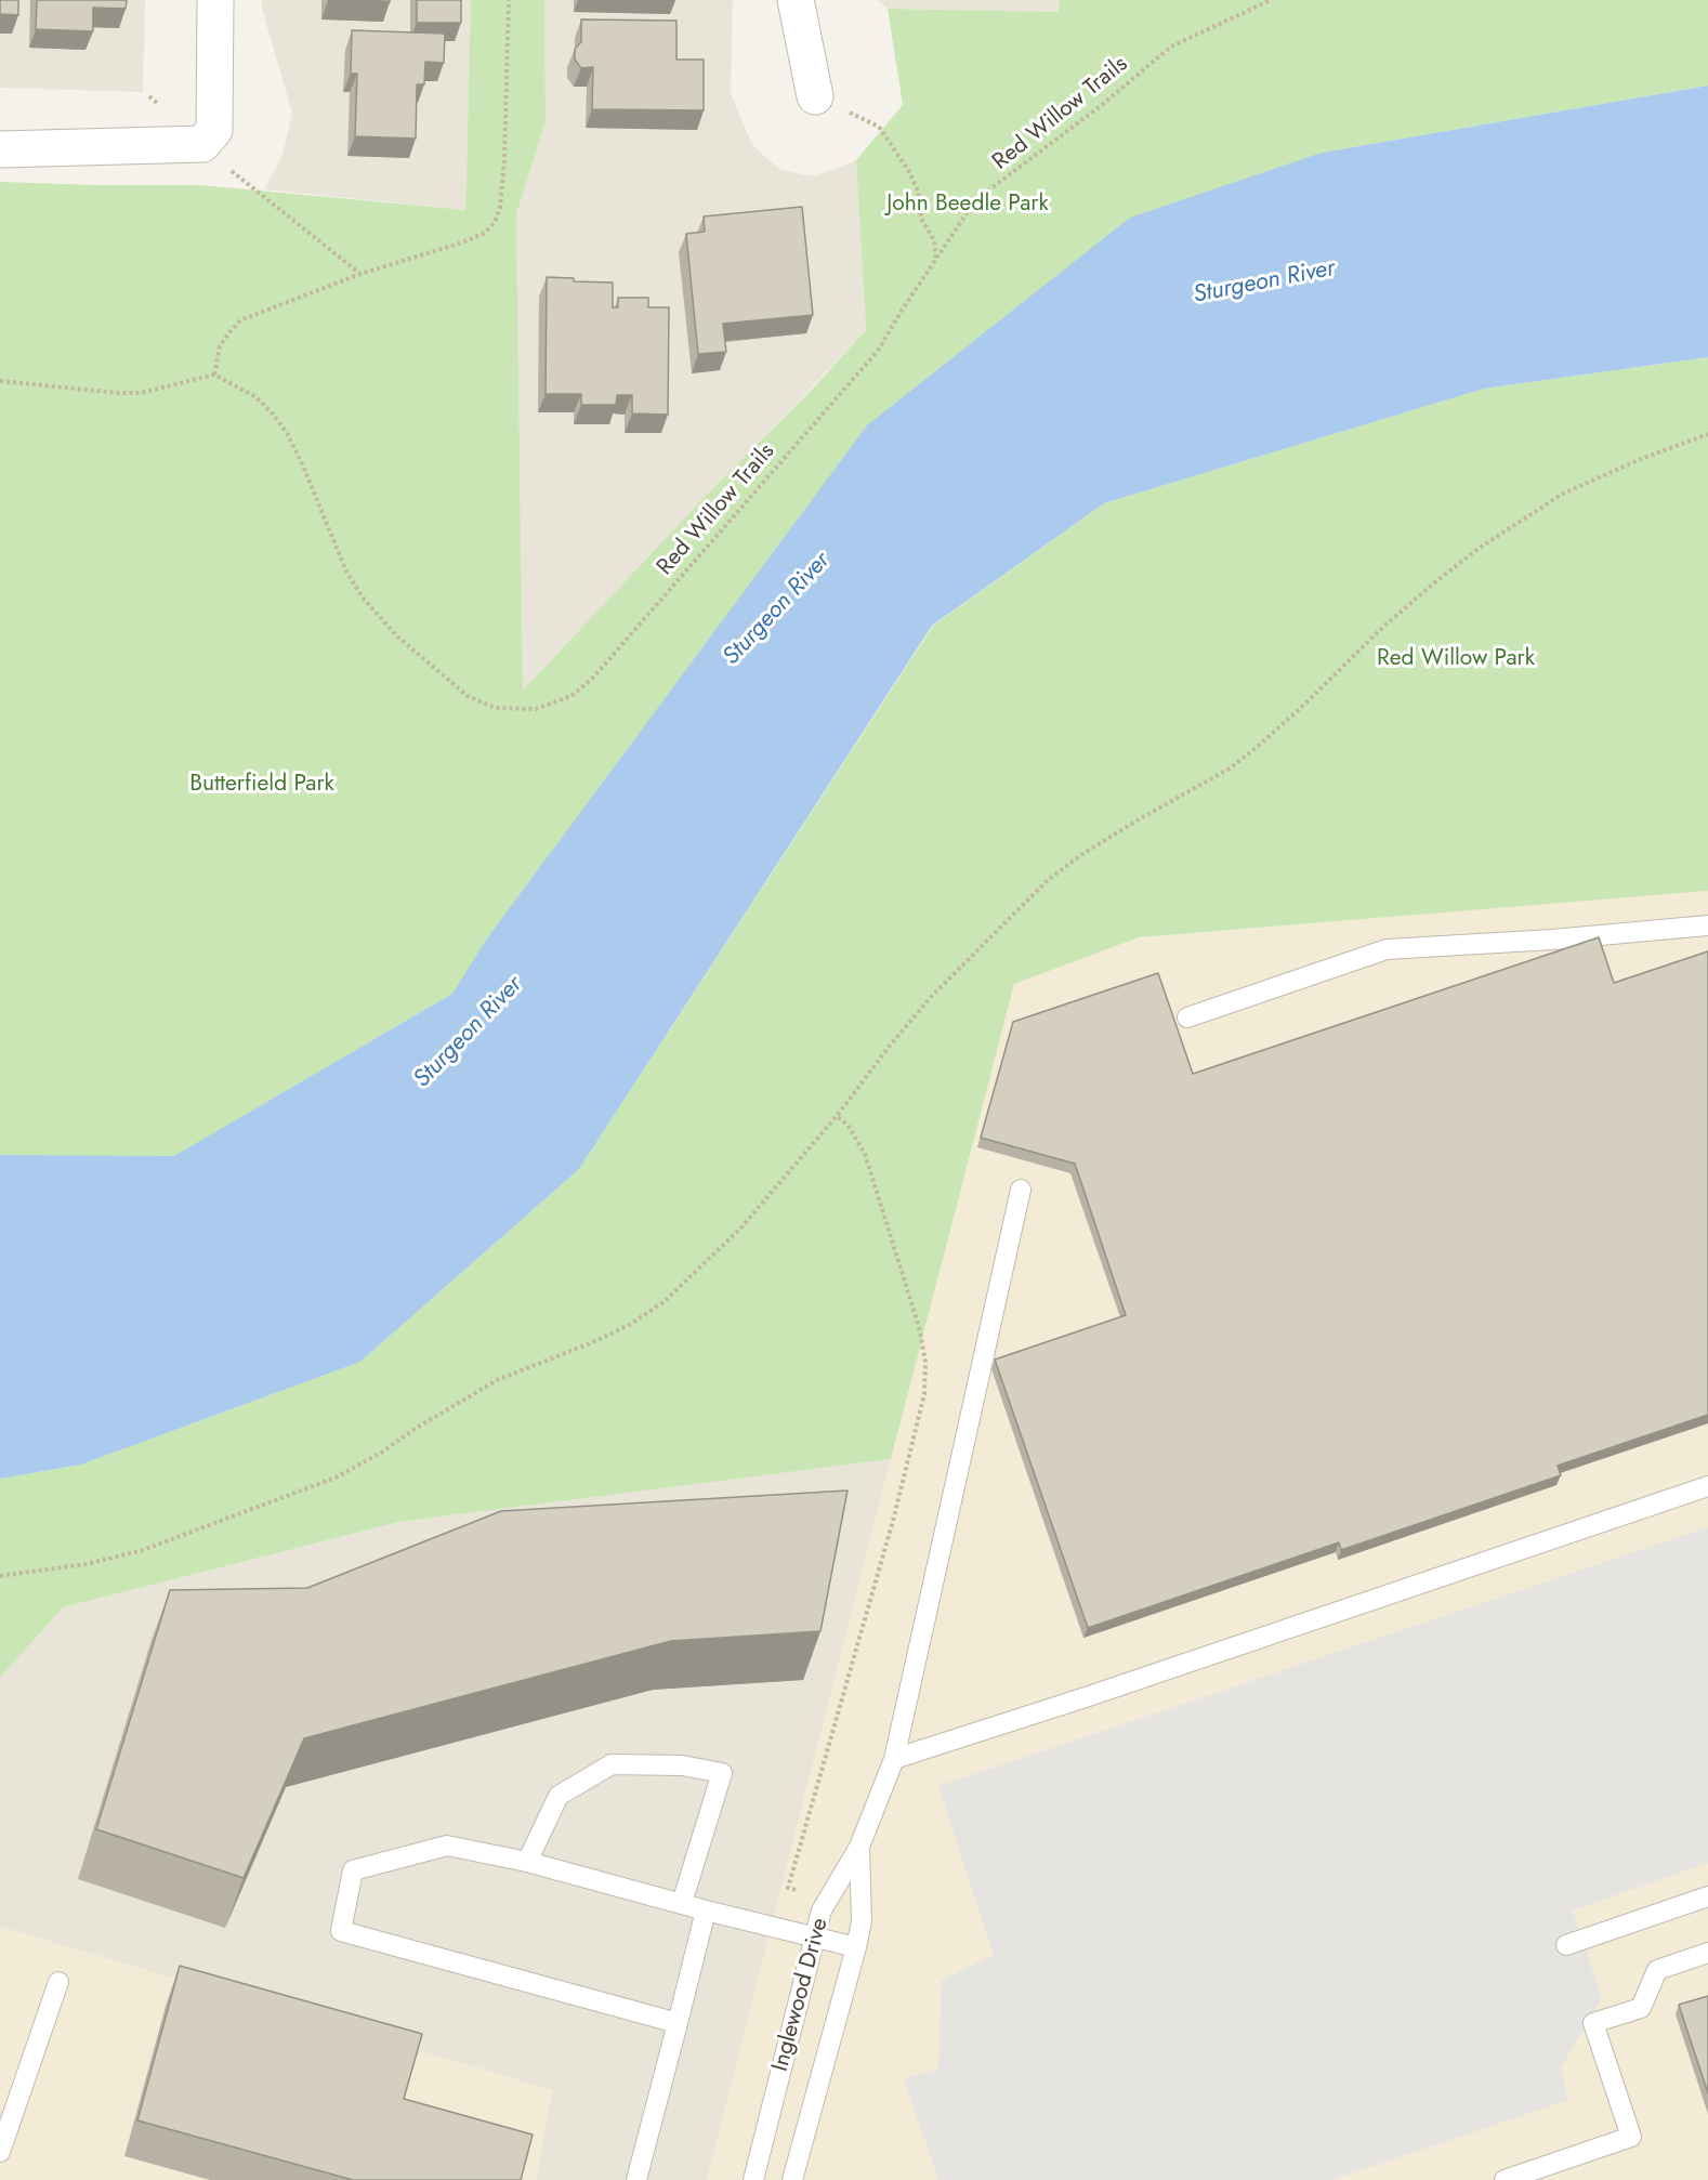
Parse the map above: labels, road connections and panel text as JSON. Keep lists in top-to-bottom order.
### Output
{
  "streets": {
    "lane": ["Inglewood Drive"],
    "path": ["Red Willow Trails"]
  },
  "water": ["Sturgeon River"],
  "parks": ["John Beedle Park", "Red Willow Park", "Butterfield Park"]
}
